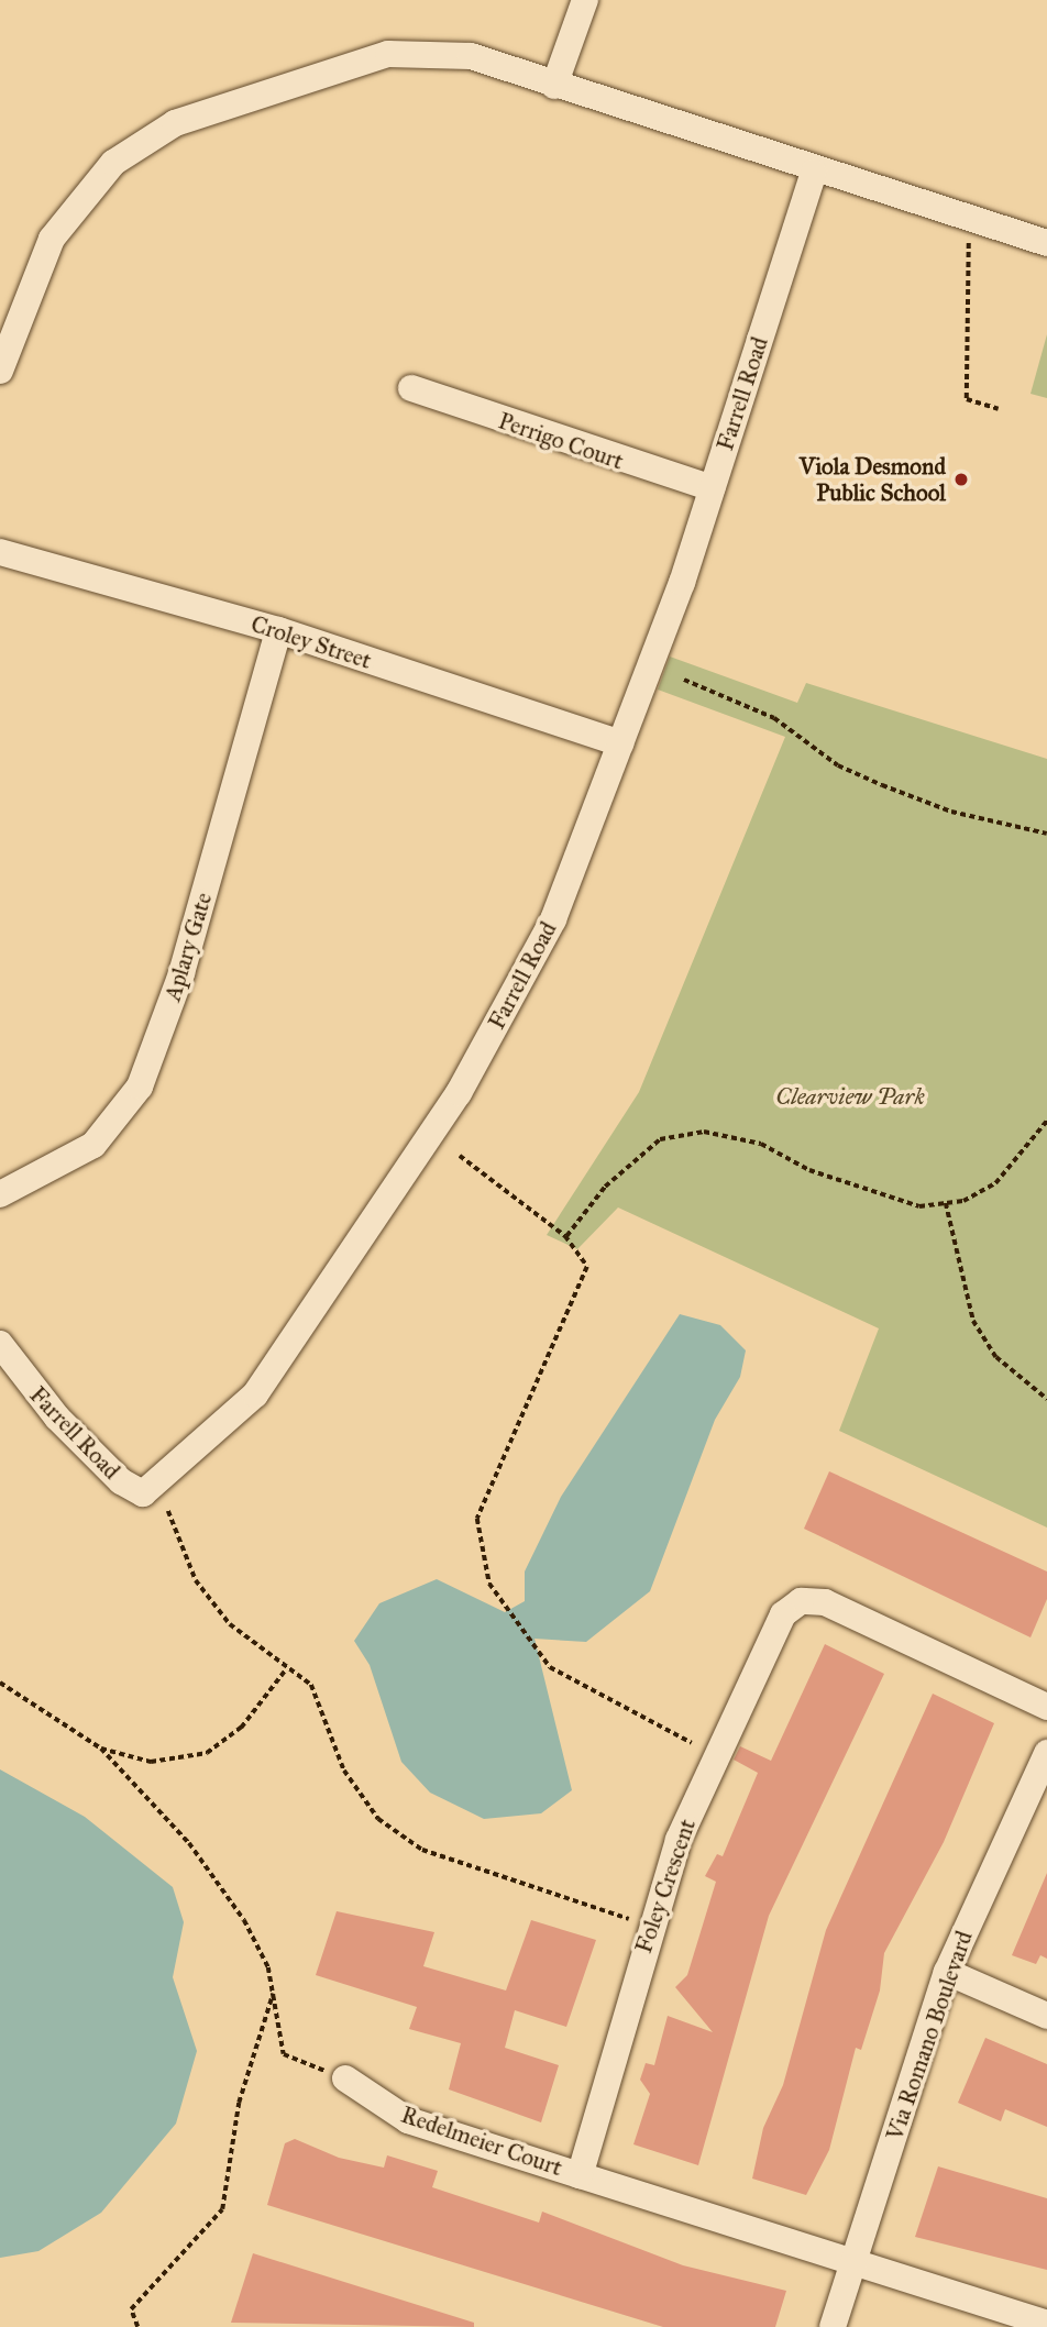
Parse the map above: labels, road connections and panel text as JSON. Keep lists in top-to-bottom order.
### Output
{
  "streets": {
    "street": [
      "Farrell Road",
      "Perrigo Court",
      "Croley Street",
      "Aplary Gate",
      "Foley Crescent",
      "Via Romano Boulevard",
      "Redelmeier Court"
    ]
  },
  "crossings": [
    ["Farrell Road", "Perrigo Court"],
    ["Farrell Road", "Croley Street"],
    ["Croley Street", "Aplary Gate"],
    ["Foley Crescent", "Redelmeier Court"]
  ],
  "parks": ["Clearview Park"],
  "places": ["Viola Desmond Public School"]
}
